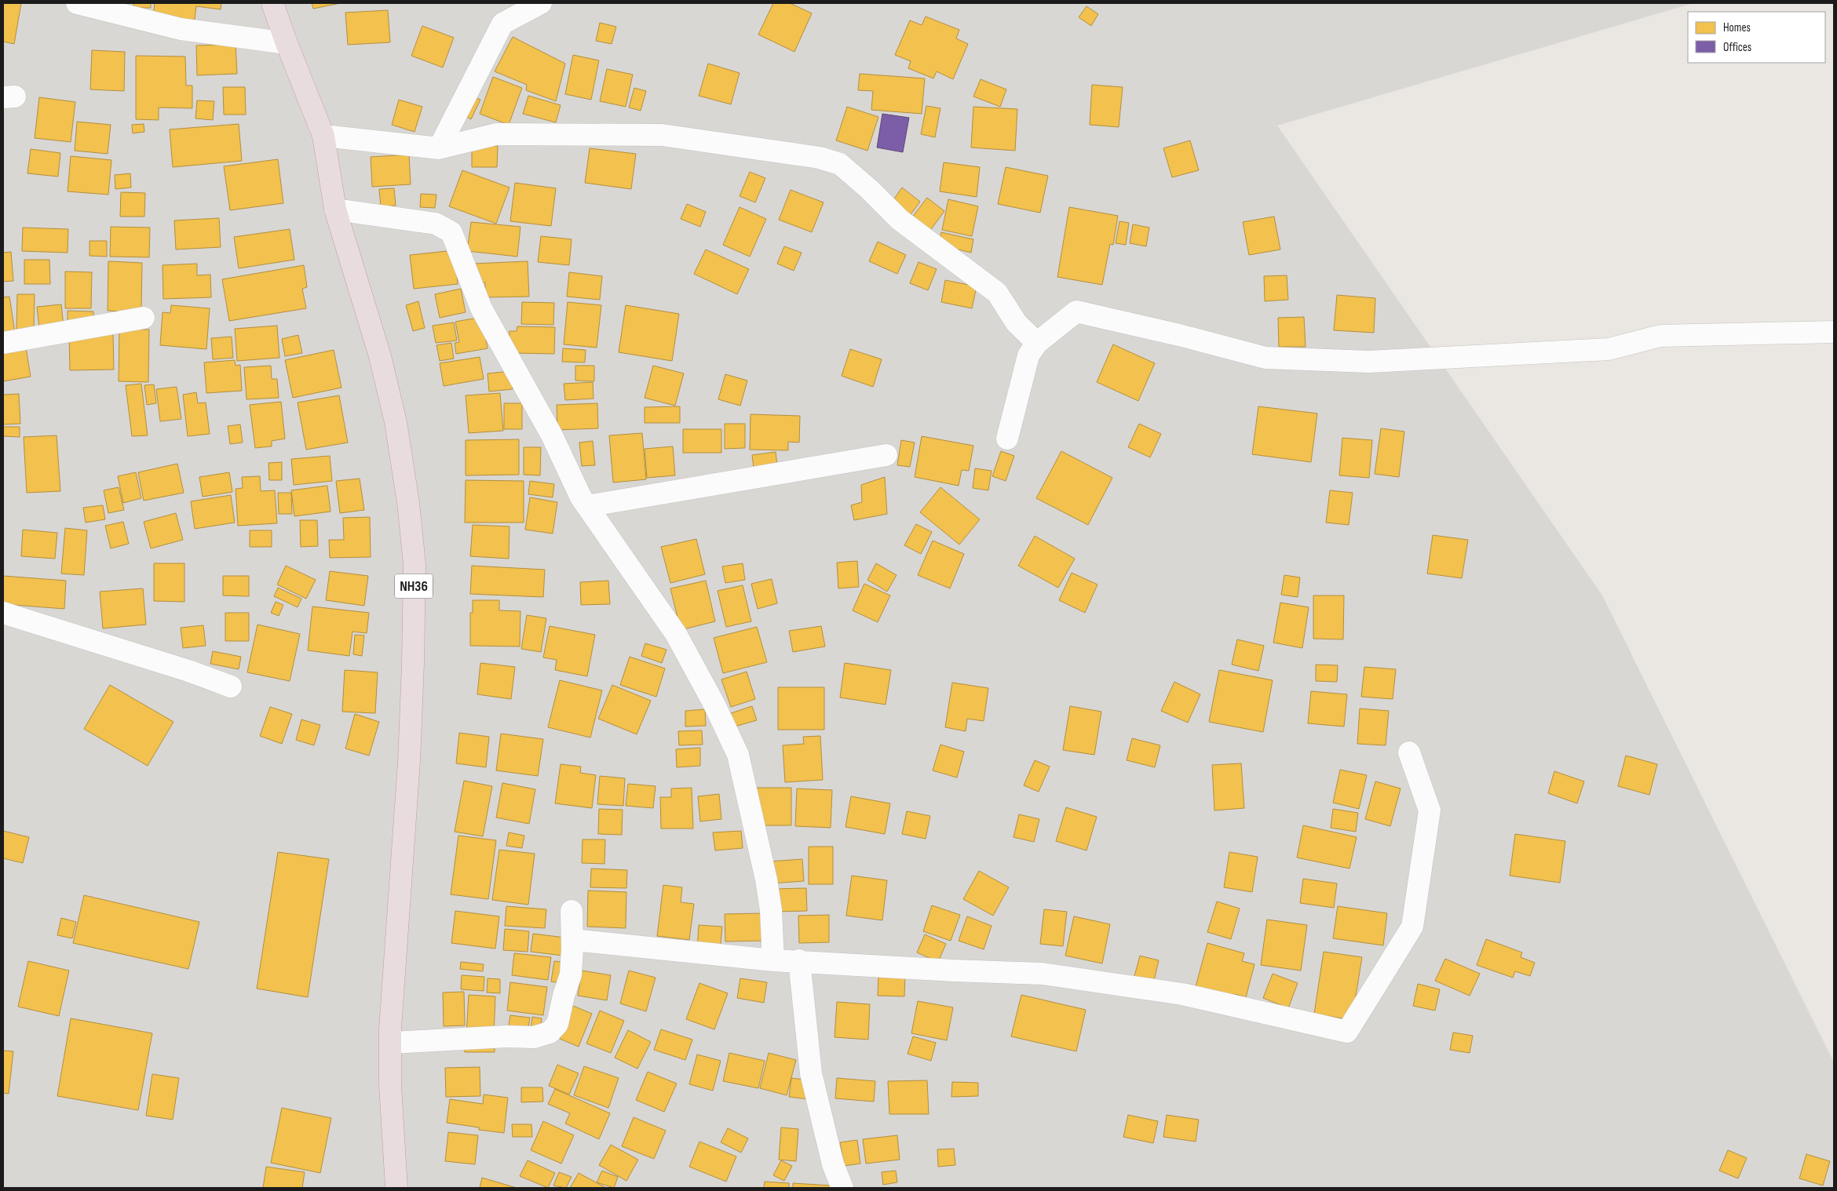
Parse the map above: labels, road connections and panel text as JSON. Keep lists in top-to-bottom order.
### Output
{
  "streets": {
    "highway": ["NH36"]
  },
  "legend": ["Homes", "Offices"]
}
